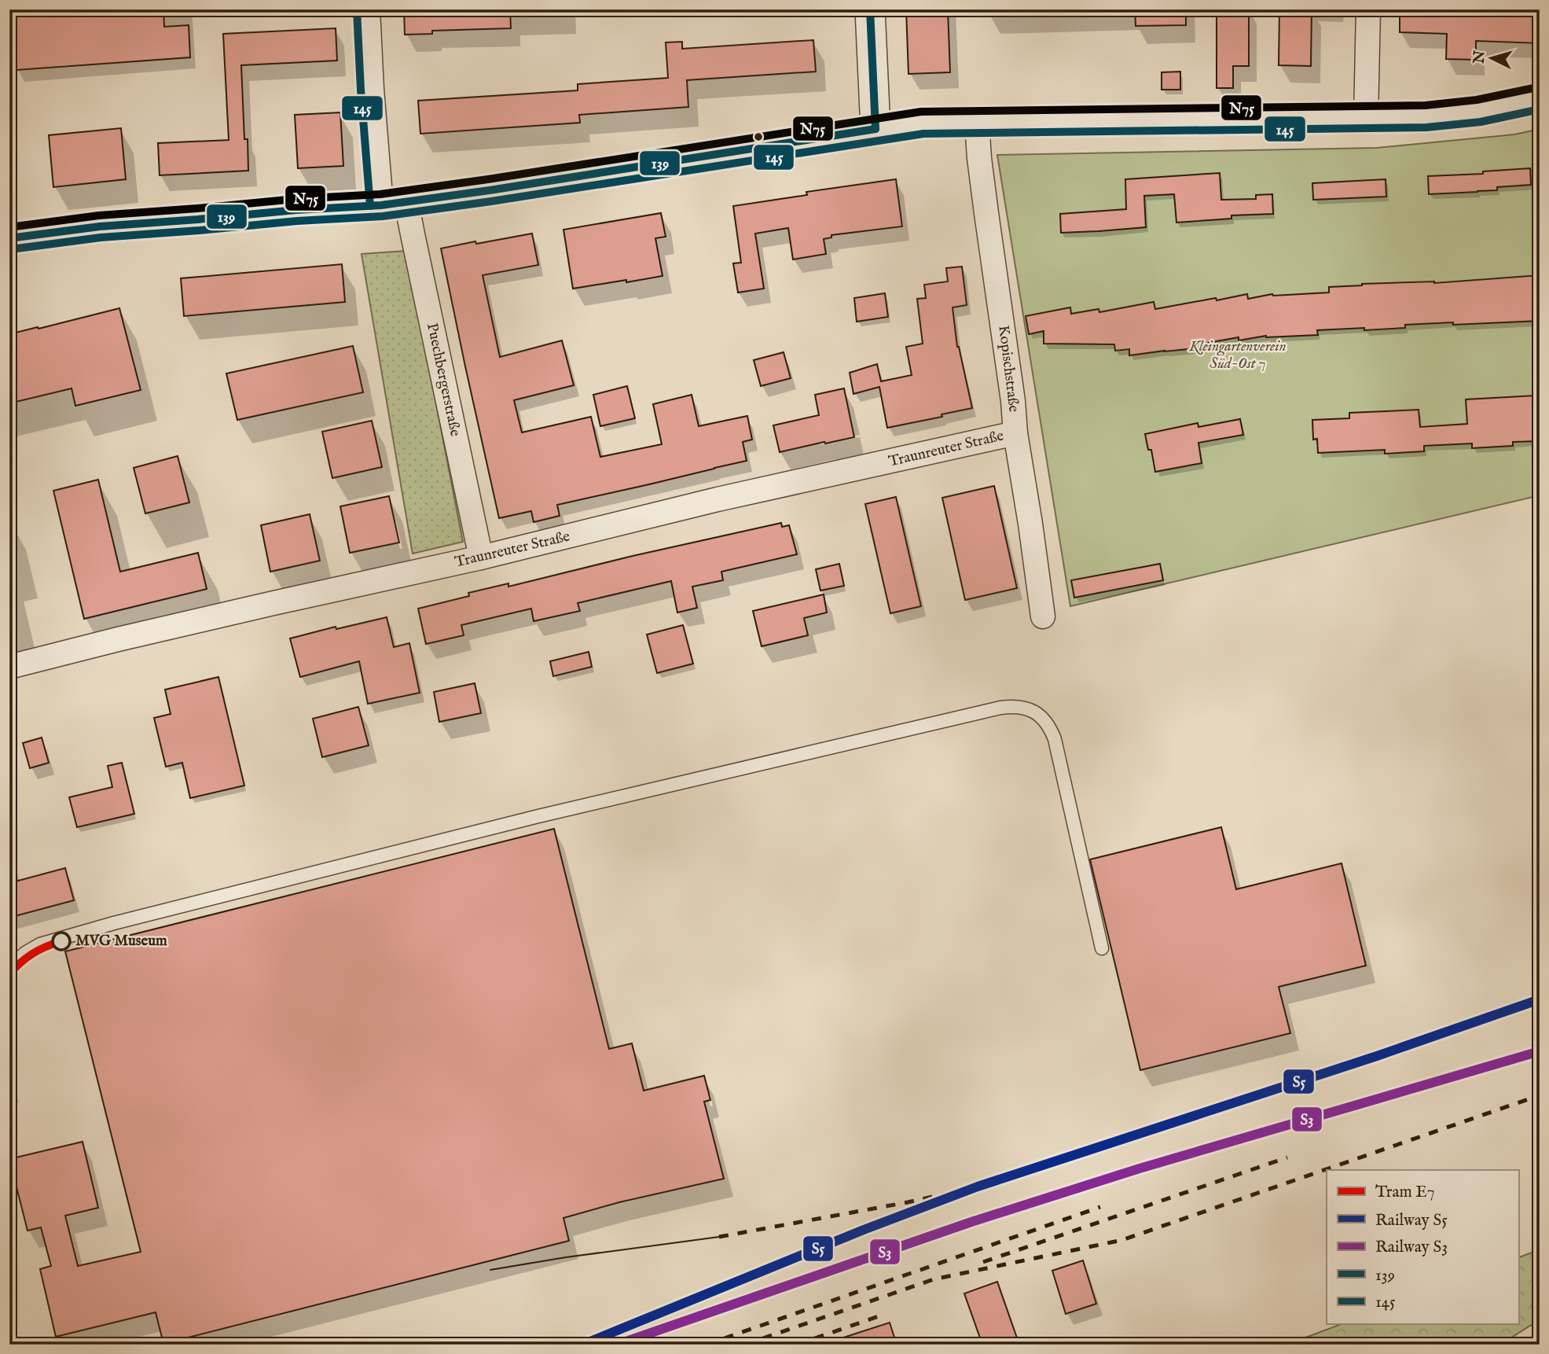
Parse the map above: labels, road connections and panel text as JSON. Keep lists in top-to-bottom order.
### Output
{
  "streets": {
    "street": ["Kopischstraße", "Puechbergerstraße", "Traunreuter Straße"]
  },
  "crossings": [
    ["Kopischstraße", "Traunreuter Straße"],
    ["Puechbergerstraße", "Traunreuter Straße"]
  ],
  "parks": ["Kleingartenverein Süd-Ost 7"],
  "places": ["MVG Museum"],
  "lines": [
    "transit line 139",
    "transit line 145",
    "transit line N75",
    "tram line E7",
    "rail line S5",
    "rail line S3"
  ],
  "legend": [
    "Tram E7",
    "Railway S5",
    "Railway S3",
    "139",
    "145"
  ],
  "north": "left"
}
